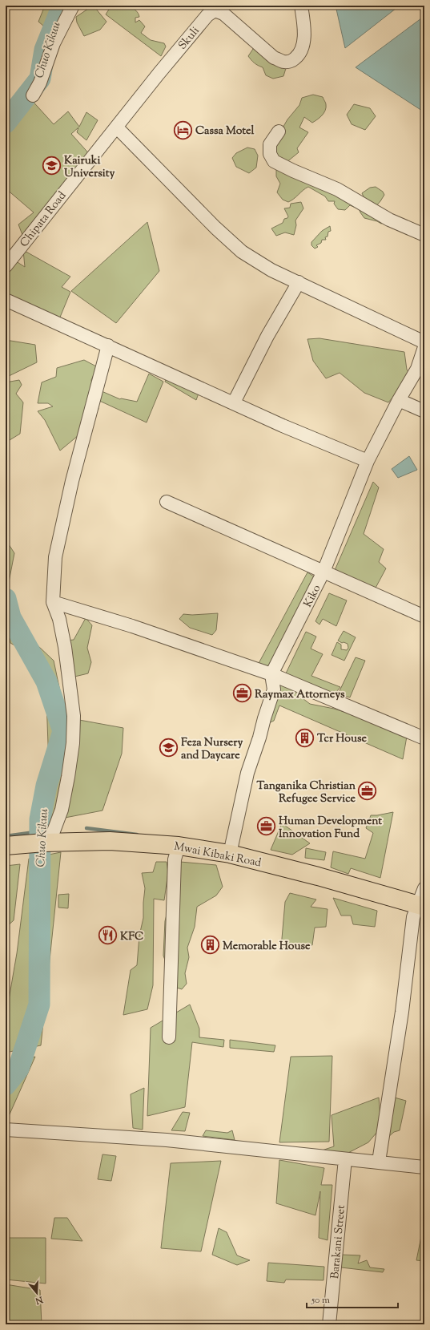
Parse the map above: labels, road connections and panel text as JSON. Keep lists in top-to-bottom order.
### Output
{
  "streets": {
    "main road": ["Mwai Kibaki Road"],
    "street": [
      "Skuli",
      "Chipata Road",
      "Kiko",
      "Barakani Street"
    ]
  },
  "crossings": [
    ["Skuli", "Chipata Road"]
  ],
  "water": ["Chuo Kikuu"],
  "places": {
    "hotel": ["Cassa Motel"],
    "school or university": ["Kairuki University", "Feza Nursery and Daycare"],
    "office": ["Raymax Attorneys", "Tanganika Christian Refugee Service", "Human Development Innovation Fund"],
    "building": ["Tcr House", "Memorable House"],
    "restaurant": ["KFC"]
  },
  "scale_bar": "50 m",
  "north": "bottom"
}
